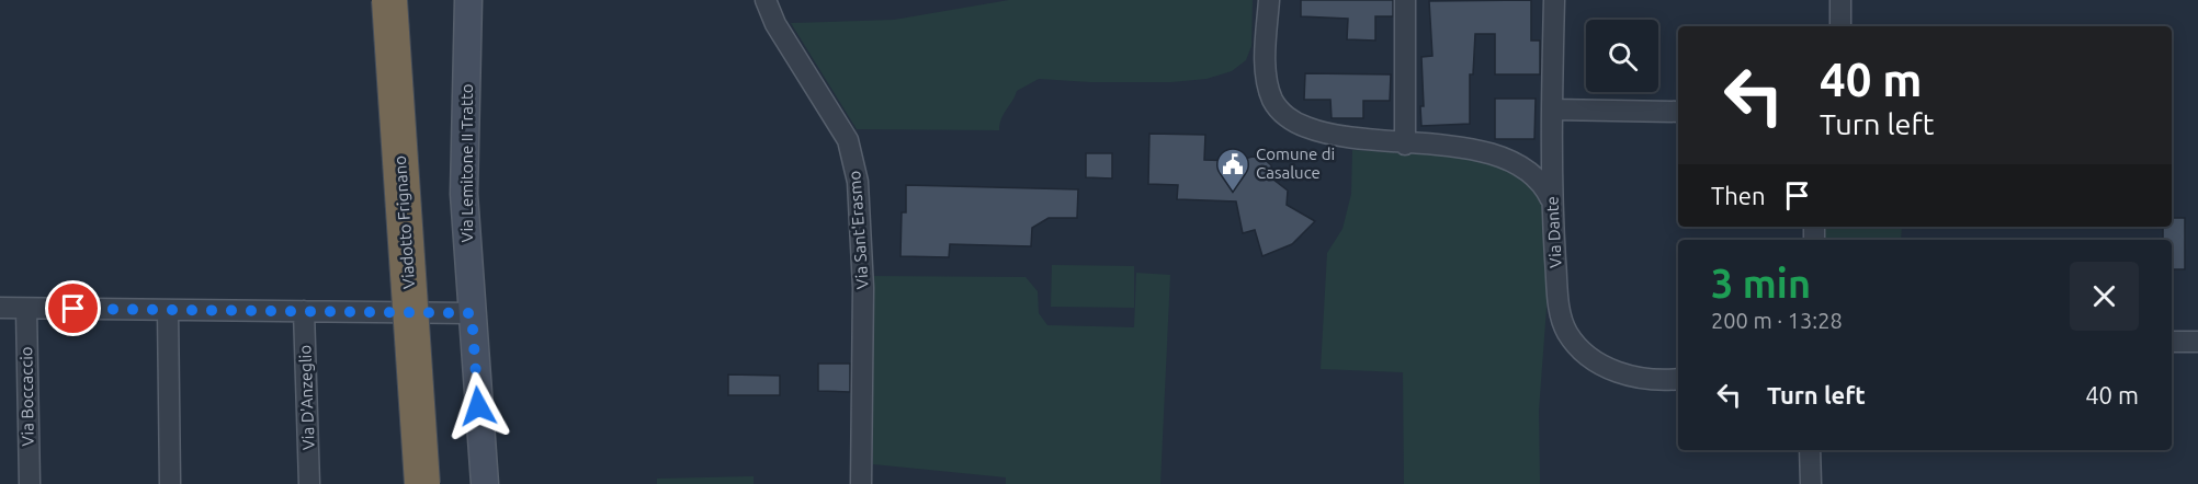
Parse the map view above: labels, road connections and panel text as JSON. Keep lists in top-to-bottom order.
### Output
{
  "streets": {
    "highway": ["Viadotto Frignano"],
    "street": [
      "Via Lemitone II Tratto",
      "Via Sant'Erasmo",
      "Via Dante",
      "Via Boccaccio",
      "Via D'Anzeglio"
    ]
  },
  "places": {
    "public building": ["Comune di Casaluce"]
  },
  "page": {
    "turn": ["40 m", "Turn left"],
    "then": "Then",
    "heading": ["3 min", "200 m · 13:28"],
    "list": [
      {
        "name": "Turn left",
        "value": "40 m"
      }
    ]
  }
}
